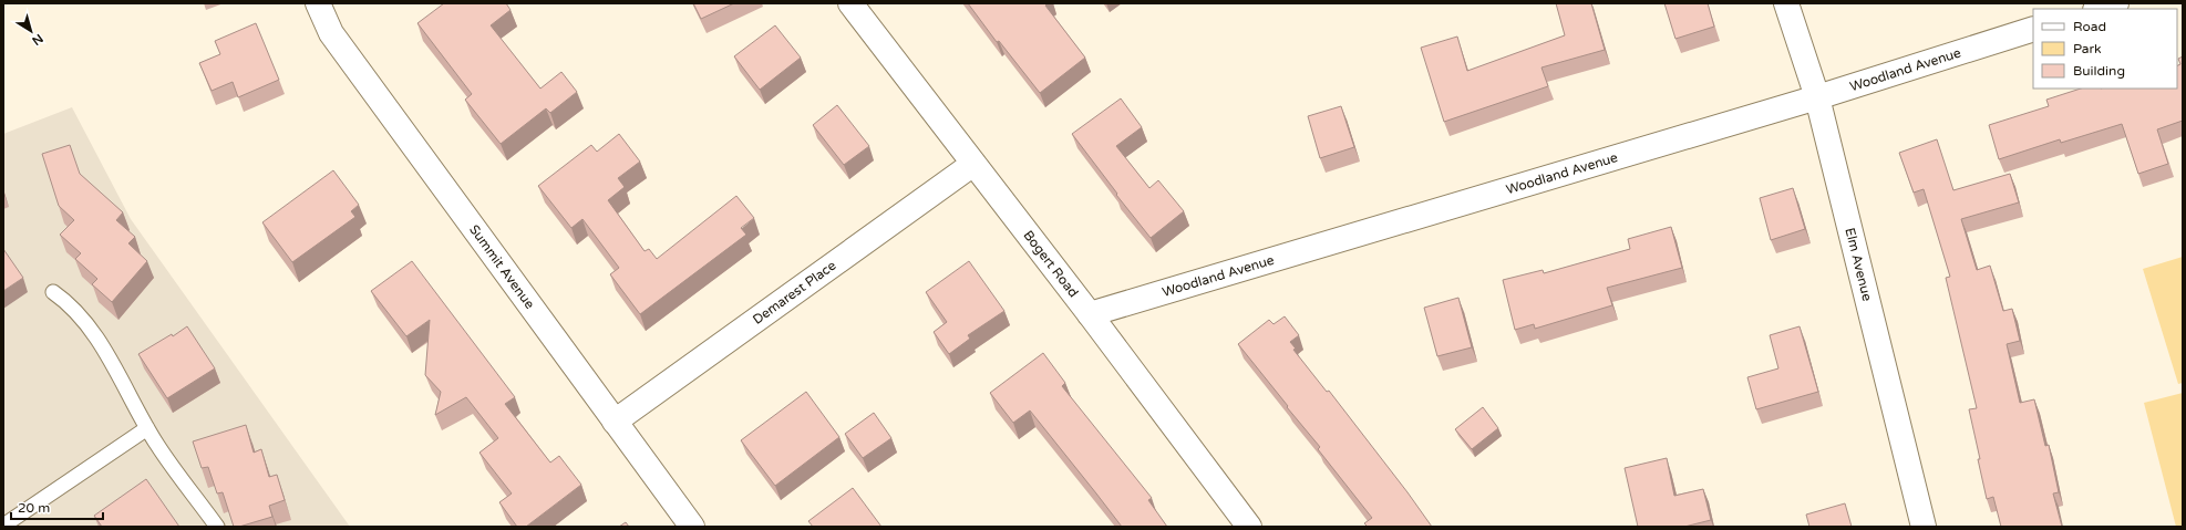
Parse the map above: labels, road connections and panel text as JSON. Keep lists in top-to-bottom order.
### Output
{
  "streets": {
    "street": [
      "Woodland Avenue",
      "Bogert Road",
      "Elm Avenue",
      "Summit Avenue",
      "Demarest Place"
    ]
  },
  "crossings": [
    ["Woodland Avenue", "Bogert Road"],
    ["Woodland Avenue", "Elm Avenue"],
    ["Bogert Road", "Demarest Place"],
    ["Summit Avenue", "Demarest Place"]
  ],
  "legend": ["Road", "Park", "Building"],
  "scale_bar": "20 m",
  "north": "bottom right"
}
